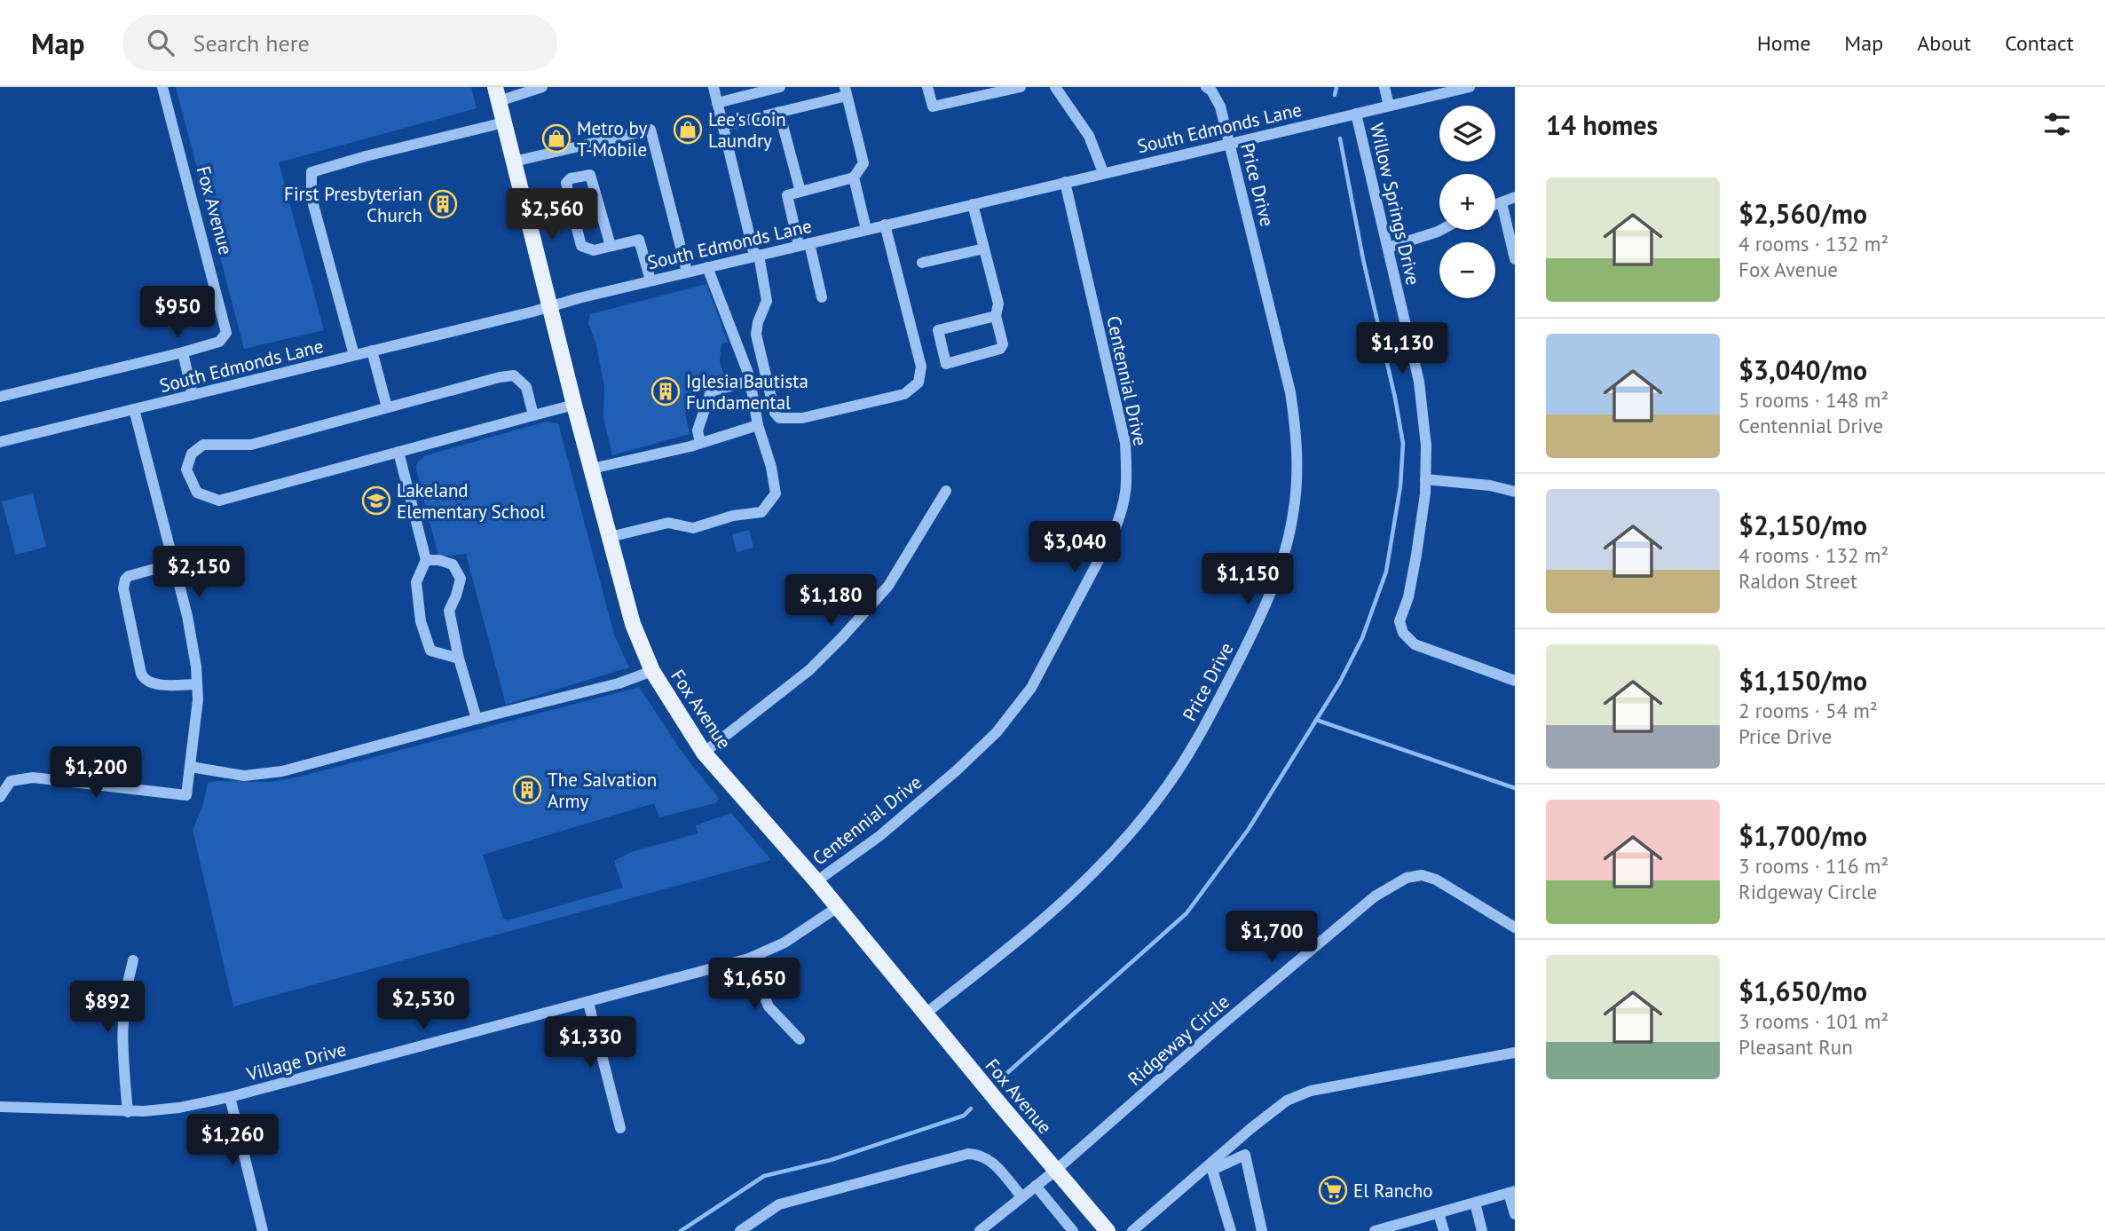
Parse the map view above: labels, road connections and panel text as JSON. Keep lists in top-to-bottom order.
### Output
{
  "streets": {
    "main road": ["Fox Avenue"],
    "street": [
      "South Edmonds Lane",
      "Price Drive",
      "Willow Springs Drive",
      "Centennial Drive",
      "Ridgeway Circle",
      "Village Drive"
    ]
  },
  "crossings": [
    ["South Edmonds Lane", "Price Drive"],
    ["South Edmonds Lane", "Willow Springs Drive"],
    ["South Edmonds Lane", "Fox Avenue"],
    ["South Edmonds Lane", "Centennial Drive"],
    ["Price Drive", "Fox Avenue"],
    ["Fox Avenue", "Centennial Drive"],
    ["Fox Avenue", "Ridgeway Circle"],
    ["Fox Avenue", "Village Drive"]
  ],
  "places": {
    "shop": ["Lee's Coin Laundry", "Metro by T-Mobile"],
    "building": ["First Presbyterian Church", "Iglesia Bautista Fundamental", "The Salvation Army"],
    "school or university": ["Lakeland Elementary School"],
    "supermarket": ["El Rancho"]
  },
  "page": {
    "header": "Map",
    "search": "Search here",
    "nav": [
      "Home",
      "Map",
      "About",
      "Contact"
    ],
    "heading": "14 homes",
    "map_buttons": ["+", "−"],
    "list": [
      {
        "name": "$2,560/mo",
        "note": "4 rooms · 132 m² · Fox Avenue"
      },
      {
        "name": "$3,040/mo",
        "note": "5 rooms · 148 m² · Centennial Drive"
      },
      {
        "name": "$2,150/mo",
        "note": "4 rooms · 132 m² · Raldon Street"
      },
      {
        "name": "$1,150/mo",
        "note": "2 rooms · 54 m² · Price Drive"
      },
      {
        "name": "$1,700/mo",
        "note": "3 rooms · 116 m² · Ridgeway Circle"
      },
      {
        "name": "$1,650/mo",
        "note": "3 rooms · 101 m² · Pleasant Run"
      }
    ],
    "price": [
      "$2,560",
      "$950",
      "$1,130",
      "$3,040",
      "$2,150",
      "$1,150",
      "$1,180",
      "$1,200",
      "$1,700",
      "$1,650",
      "$2,530",
      "$892",
      "$1,330",
      "$1,260"
    ]
  }
}
